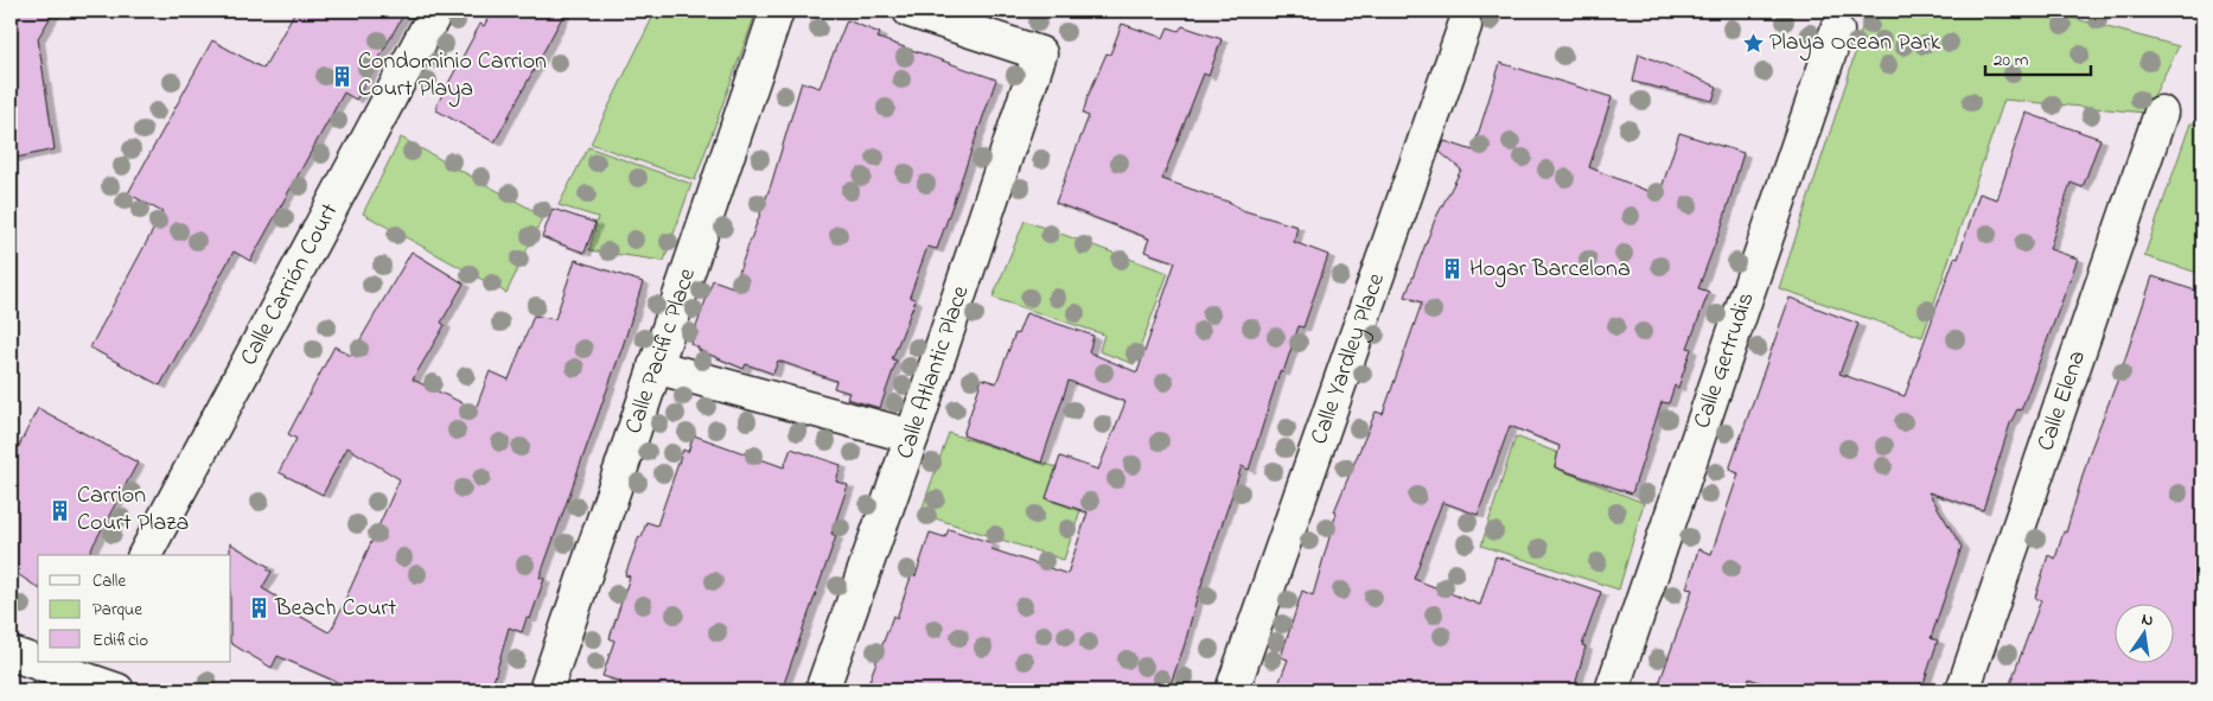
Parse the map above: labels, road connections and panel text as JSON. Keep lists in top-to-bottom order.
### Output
{
  "streets": {
    "street": [
      "Calle Carrión Court",
      "Calle Pacific Place",
      "Calle Yardley Place",
      "Calle Gertrudis",
      "Calle Atlantic Place",
      "Calle Elena"
    ]
  },
  "places": {
    "place": ["Playa Ocean Park"],
    "building": [
      "Condominio Carrion Court Playa",
      "Hogar Barcelona",
      "Carrion Court Plaza",
      "Beach Court"
    ]
  },
  "legend": ["Calle", "Parque", "Edificio"],
  "scale_bar": "20 m",
  "north": "top"
}
